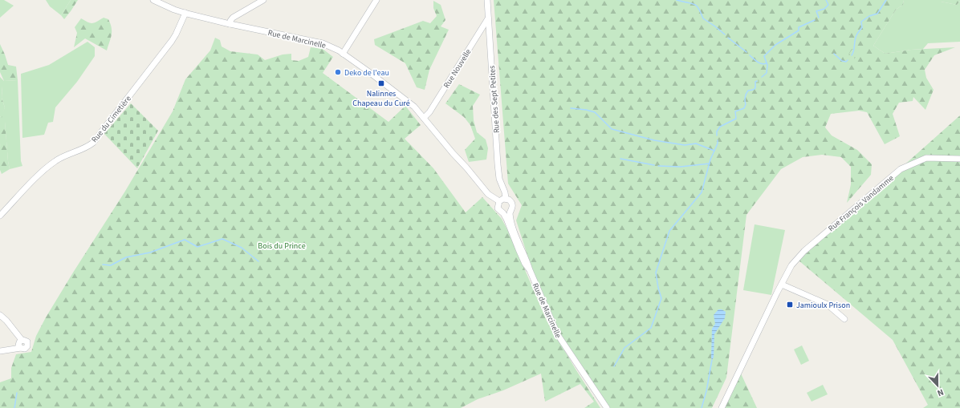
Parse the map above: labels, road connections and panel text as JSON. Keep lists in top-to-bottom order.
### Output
{
  "streets": {
    "street": [
      "Rue de Marcinelle",
      "Rue Nouvelle",
      "Rue des Sept Petites",
      "Rue du Cimetière",
      "Rue François Vandamme"
    ]
  },
  "crossings": [
    ["Rue de Marcinelle", "Rue Nouvelle"],
    ["Rue de Marcinelle", "Rue des Sept Petites"],
    ["Rue de Marcinelle", "Rue du Cimetière"],
    ["Rue Nouvelle", "Rue des Sept Petites"]
  ],
  "parks": ["Bois du Prince"],
  "places": {
    "other": ["Deko de l'eau"],
    "transit": ["Nalinnes Chapeau du Curé", "Jamioulx Prison"]
  },
  "north": "bottom"
}
